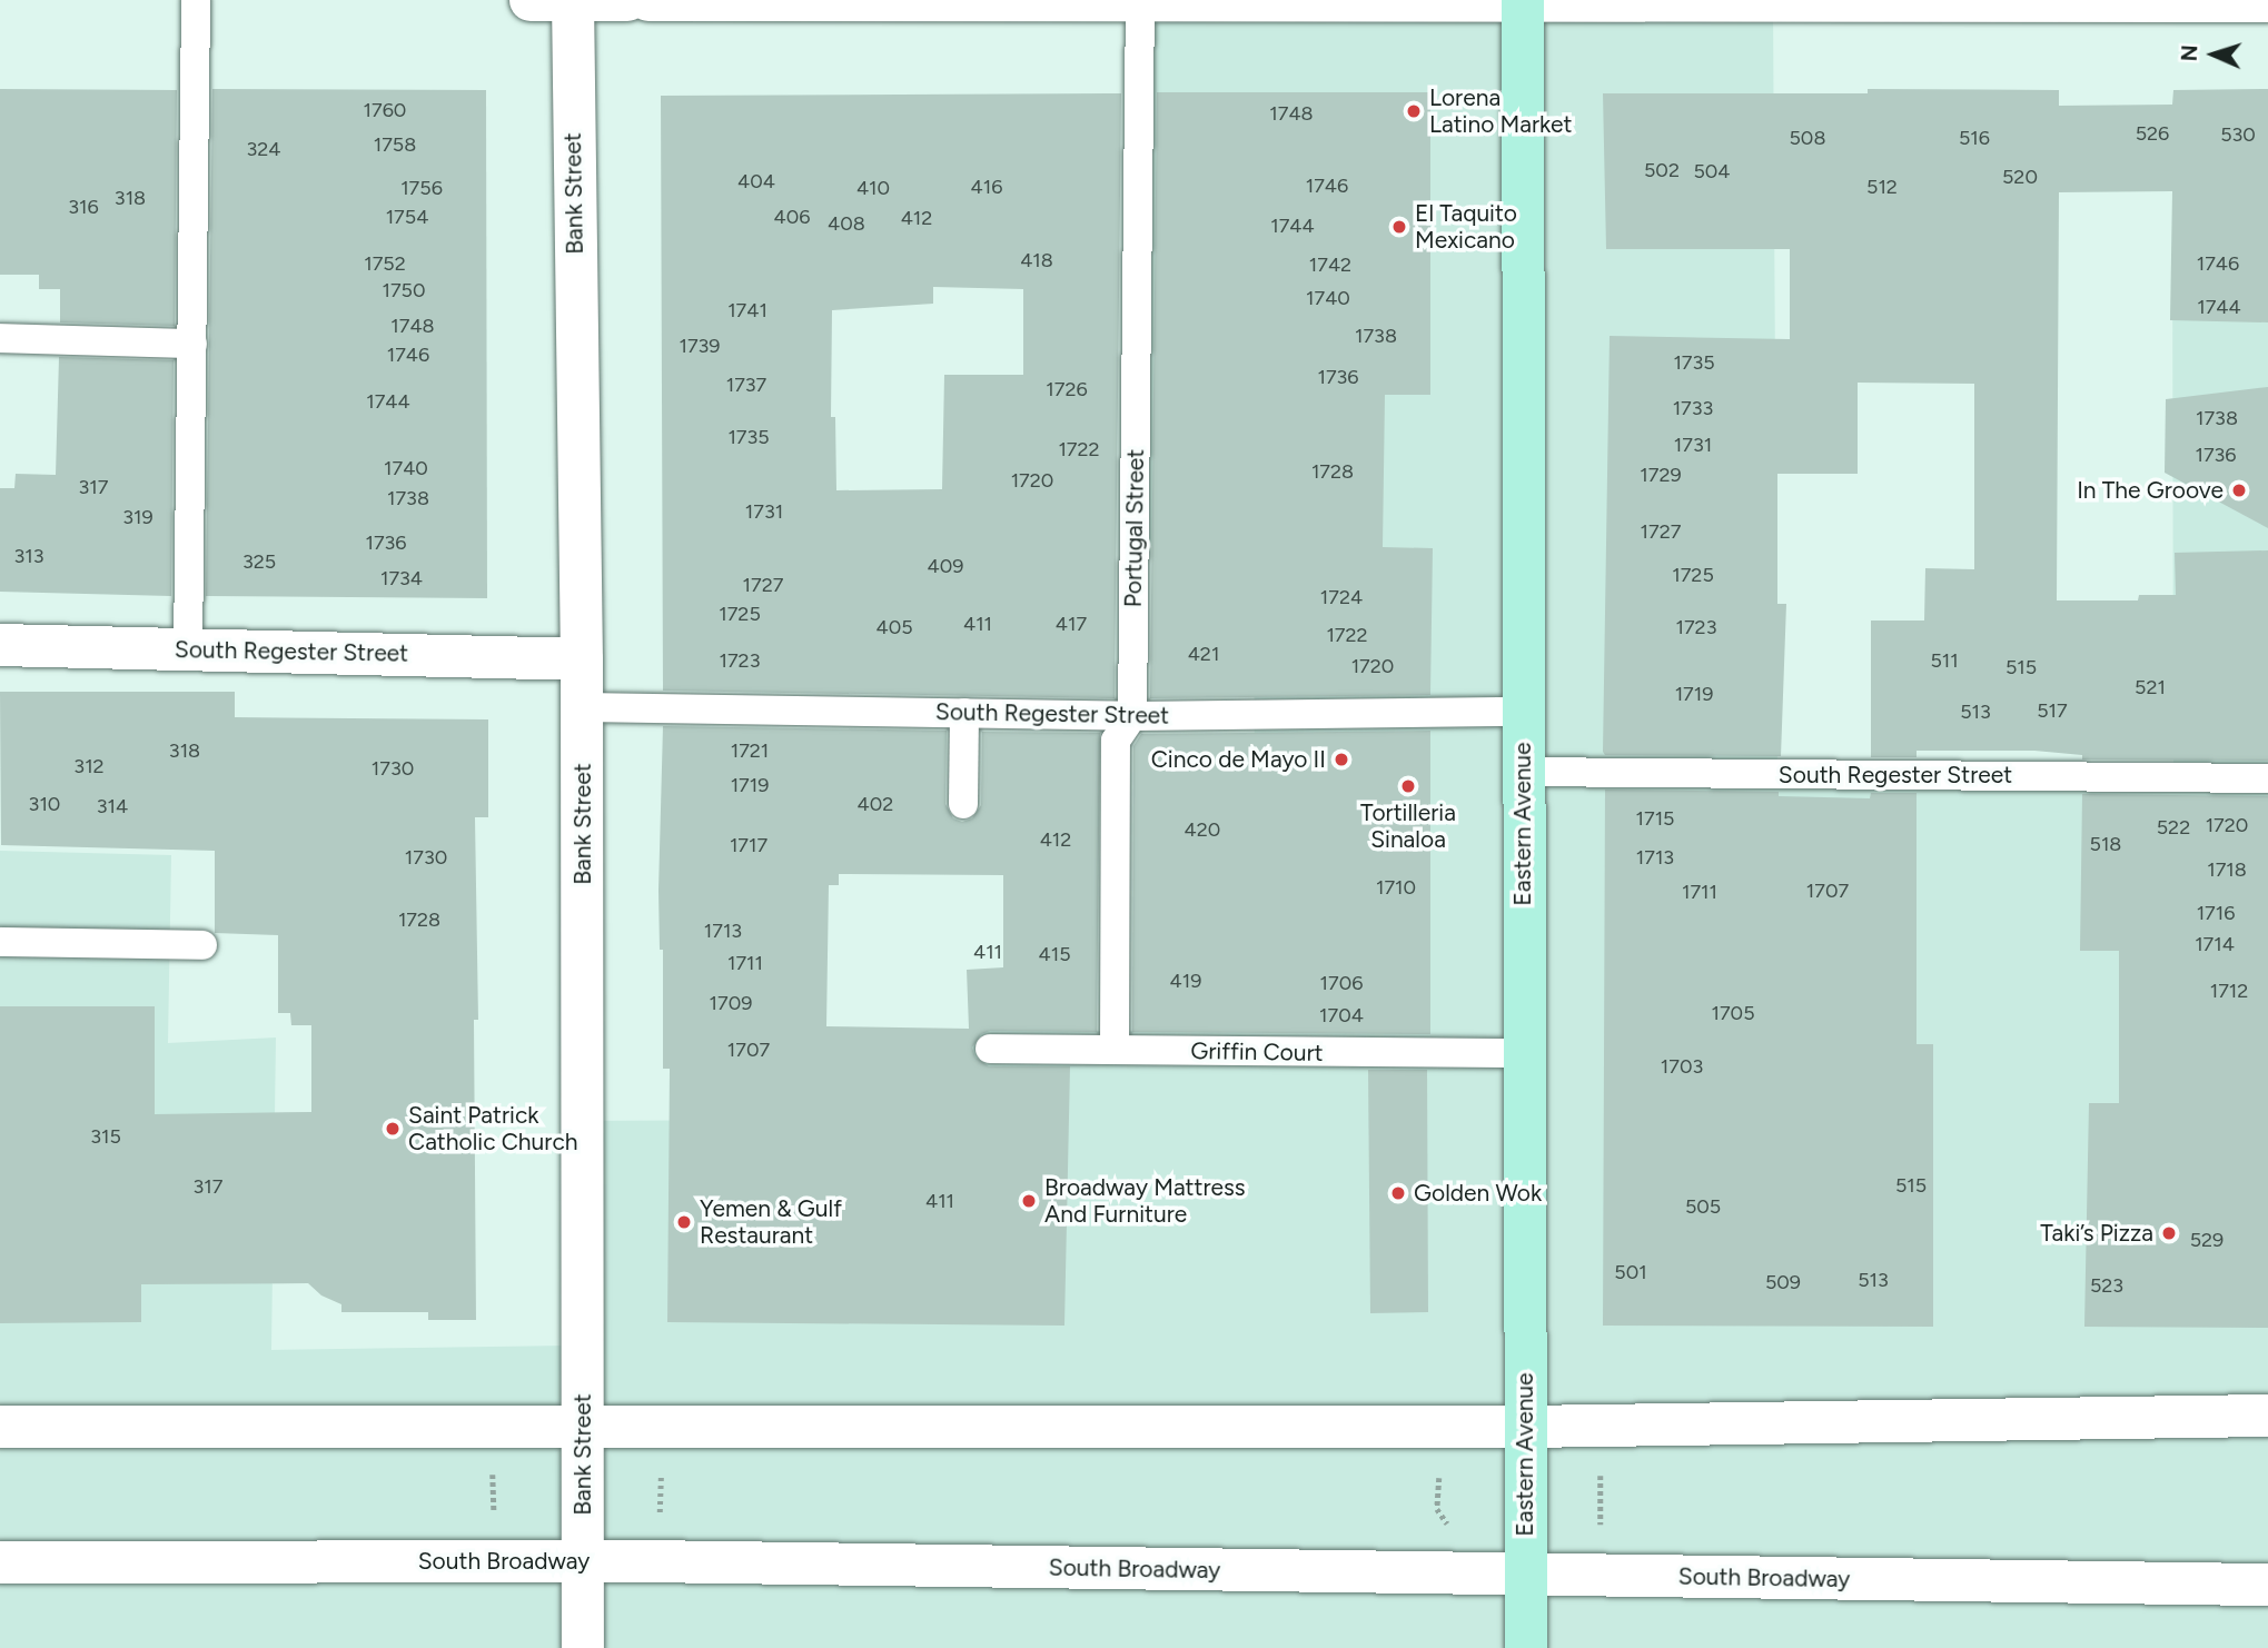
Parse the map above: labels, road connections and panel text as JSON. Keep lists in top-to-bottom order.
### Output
{
  "streets": {
    "main road": [
      "Bank Street",
      "South Regester Street",
      "Eastern Avenue",
      "South Broadway"
    ],
    "lane": ["Portugal Street", "Griffin Court"]
  },
  "crossings": [
    ["Bank Street", "South Regester Street"],
    ["Bank Street", "South Broadway"],
    ["Portugal Street", "South Regester Street"],
    ["Portugal Street", "Griffin Court"],
    ["South Regester Street", "Eastern Avenue"],
    ["Eastern Avenue", "Griffin Court"],
    ["Eastern Avenue", "South Broadway"]
  ],
  "places": [
    "Lorena Latino Market",
    "El Taquito Mexicano",
    "In The Groove",
    "Cinco de Mayo II",
    "Tortilleria Sinaloa",
    "Saint Patrick Catholic Church",
    "Golden Wok",
    "Broadway Mattress And Furniture",
    "Yemen & Gulf Restaurant",
    "Taki’s Pizza"
  ],
  "house_numbers": [
    "1760",
    "1748",
    "526",
    "530",
    "508",
    "516",
    "1758",
    "324",
    "502",
    "504",
    "520",
    "404",
    "1746",
    "416",
    "512",
    "1756",
    "410",
    "318",
    "316",
    "1754",
    "406",
    "412",
    "408",
    "1744",
    "418",
    "1752",
    "1746",
    "1742",
    "1750",
    "1740",
    "1744",
    "1741",
    "1748",
    "1738",
    "1739",
    "1746",
    "1735",
    "1736",
    "1737",
    "1726",
    "1744",
    "1733",
    "1738",
    "1735",
    "1731",
    "1722",
    "1736",
    "1740",
    "1728",
    "1729",
    "1720",
    "317",
    "1738",
    "1731",
    "319",
    "1727",
    "1736",
    "313",
    "325",
    "409",
    "1725",
    "1734",
    "1727",
    "1724",
    "1725",
    "411",
    "417",
    "405",
    "1723",
    "1722",
    "421",
    "1723",
    "511",
    "1720",
    "515",
    "521",
    "1719",
    "517",
    "513",
    "318",
    "1721",
    "312",
    "1730",
    "1719",
    "310",
    "402",
    "314",
    "1715",
    "1720",
    "522",
    "420",
    "412",
    "518",
    "1717",
    "1730",
    "1713",
    "1718",
    "1710",
    "1707",
    "1711",
    "1716",
    "1728",
    "1713",
    "1714",
    "411",
    "415",
    "1711",
    "419",
    "1706",
    "1712",
    "1709",
    "1705",
    "1704",
    "1707",
    "1703",
    "315",
    "515",
    "317",
    "411",
    "505",
    "529",
    "501",
    "513",
    "509",
    "523"
  ],
  "north": "left"
}
